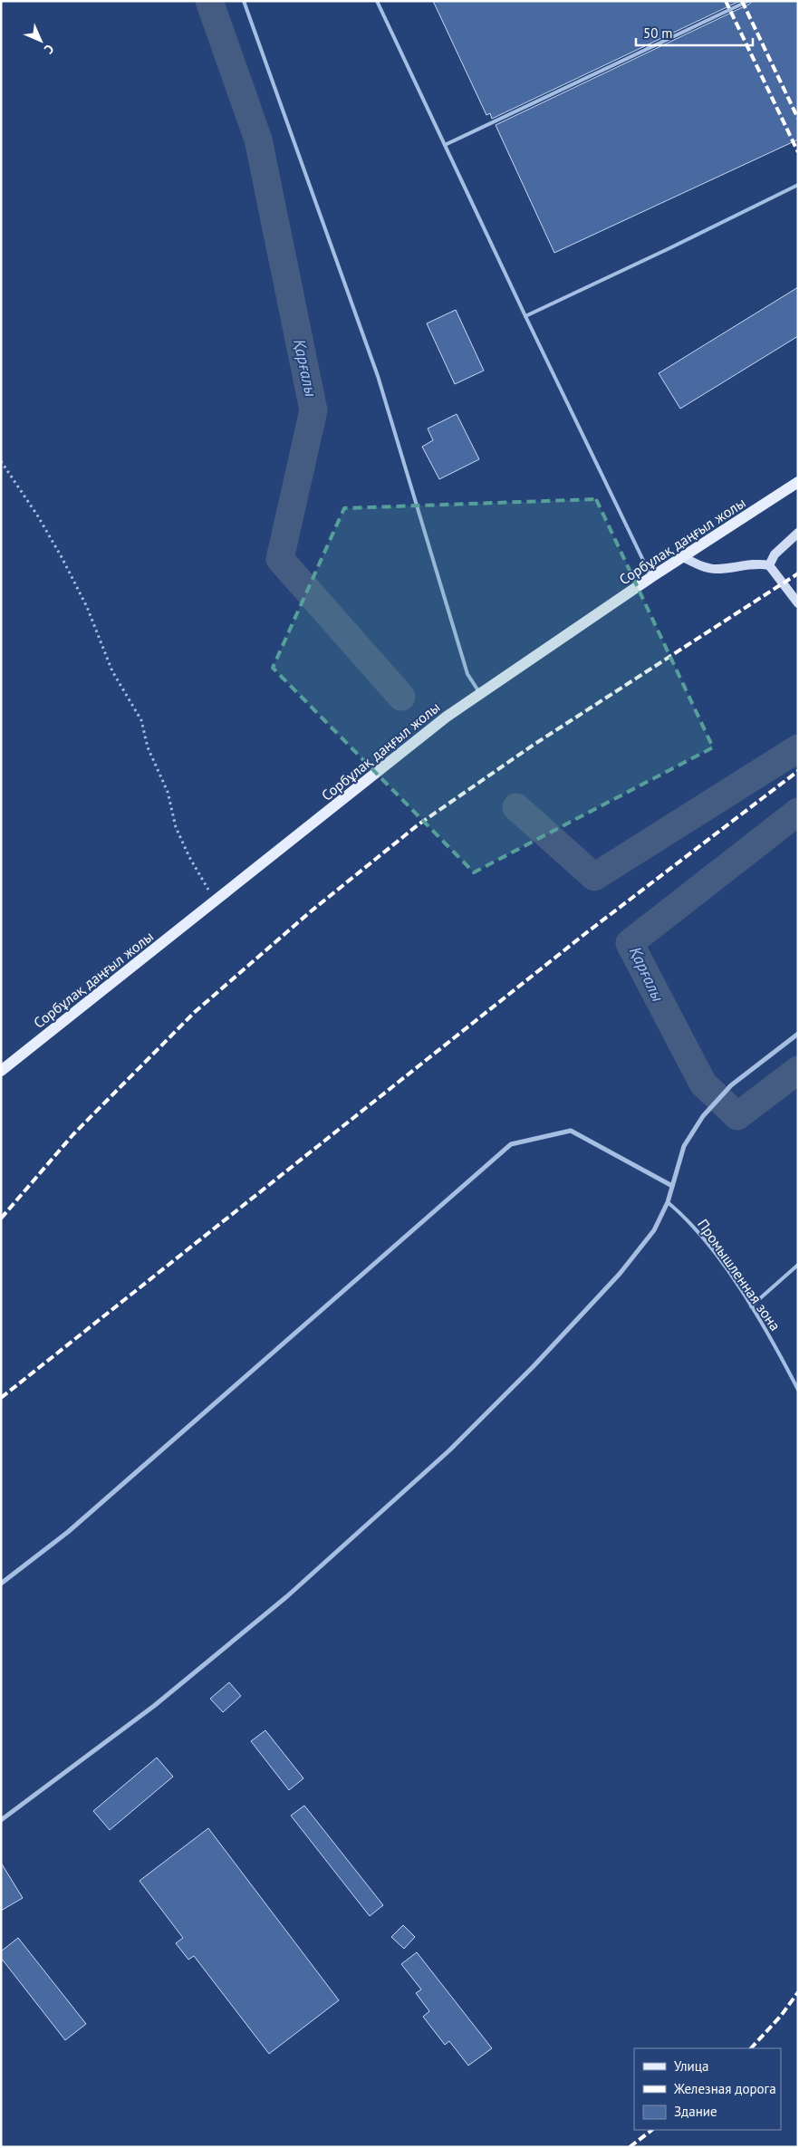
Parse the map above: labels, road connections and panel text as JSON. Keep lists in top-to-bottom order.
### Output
{
  "streets": {
    "main road": ["Сорбұлақ даңғыл жолы"],
    "lane": ["Промышленная зона"]
  },
  "water": ["Қарғалы"],
  "legend": ["Улица", "Железная дорога", "Здание"],
  "scale_bar": "50 m",
  "north": "bottom right"
}
